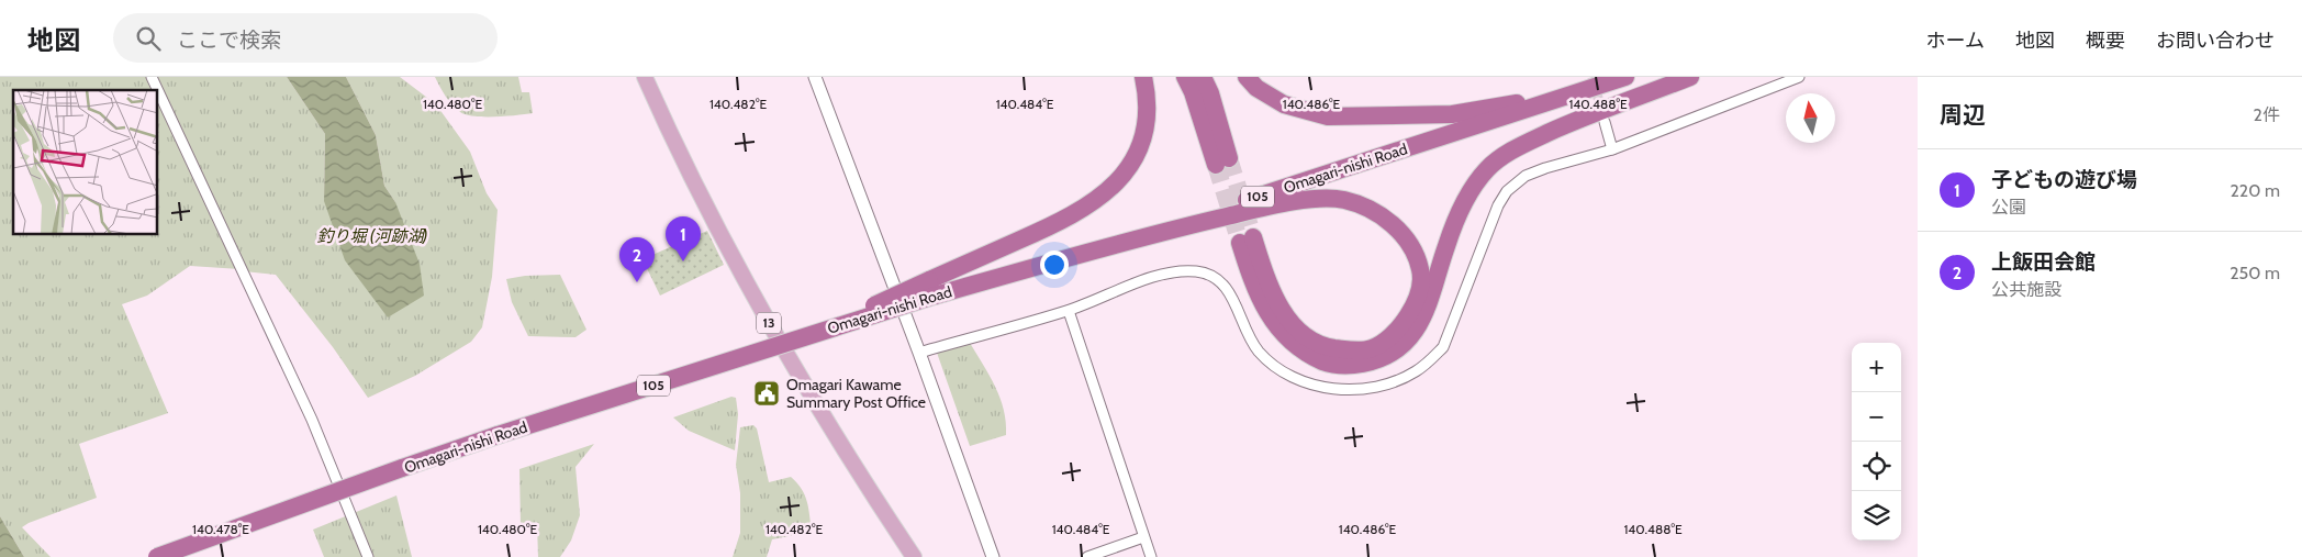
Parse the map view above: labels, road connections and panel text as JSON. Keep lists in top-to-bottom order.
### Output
{
  "streets": {
    "highway": ["Omagari-nishi Road", "105"],
    "main road": ["13"]
  },
  "water": ["釣り堀 (河跡湖)"],
  "places": {
    "public building": ["Omagari Kawame Summary Post Office"]
  },
  "north": "top",
  "page": {
    "header": "地図",
    "search": "ここで検索",
    "nav": [
      "ホーム",
      "地図",
      "概要",
      "お問い合わせ"
    ],
    "heading": ["周辺", "2件"],
    "list": [
      {
        "mark": "1",
        "name": "子どもの遊び場",
        "note": "公園",
        "value": "220 m"
      },
      {
        "mark": "2",
        "name": "上飯田会館",
        "note": "公共施設",
        "value": "250 m"
      }
    ],
    "pins": ["1", "2"],
    "map_buttons": ["+", "−"]
  },
  "coordinates": [
    "140.480°E",
    "140.482°E",
    "140.484°E",
    "140.486°E",
    "140.488°E",
    "140.478°E"
  ]
}
